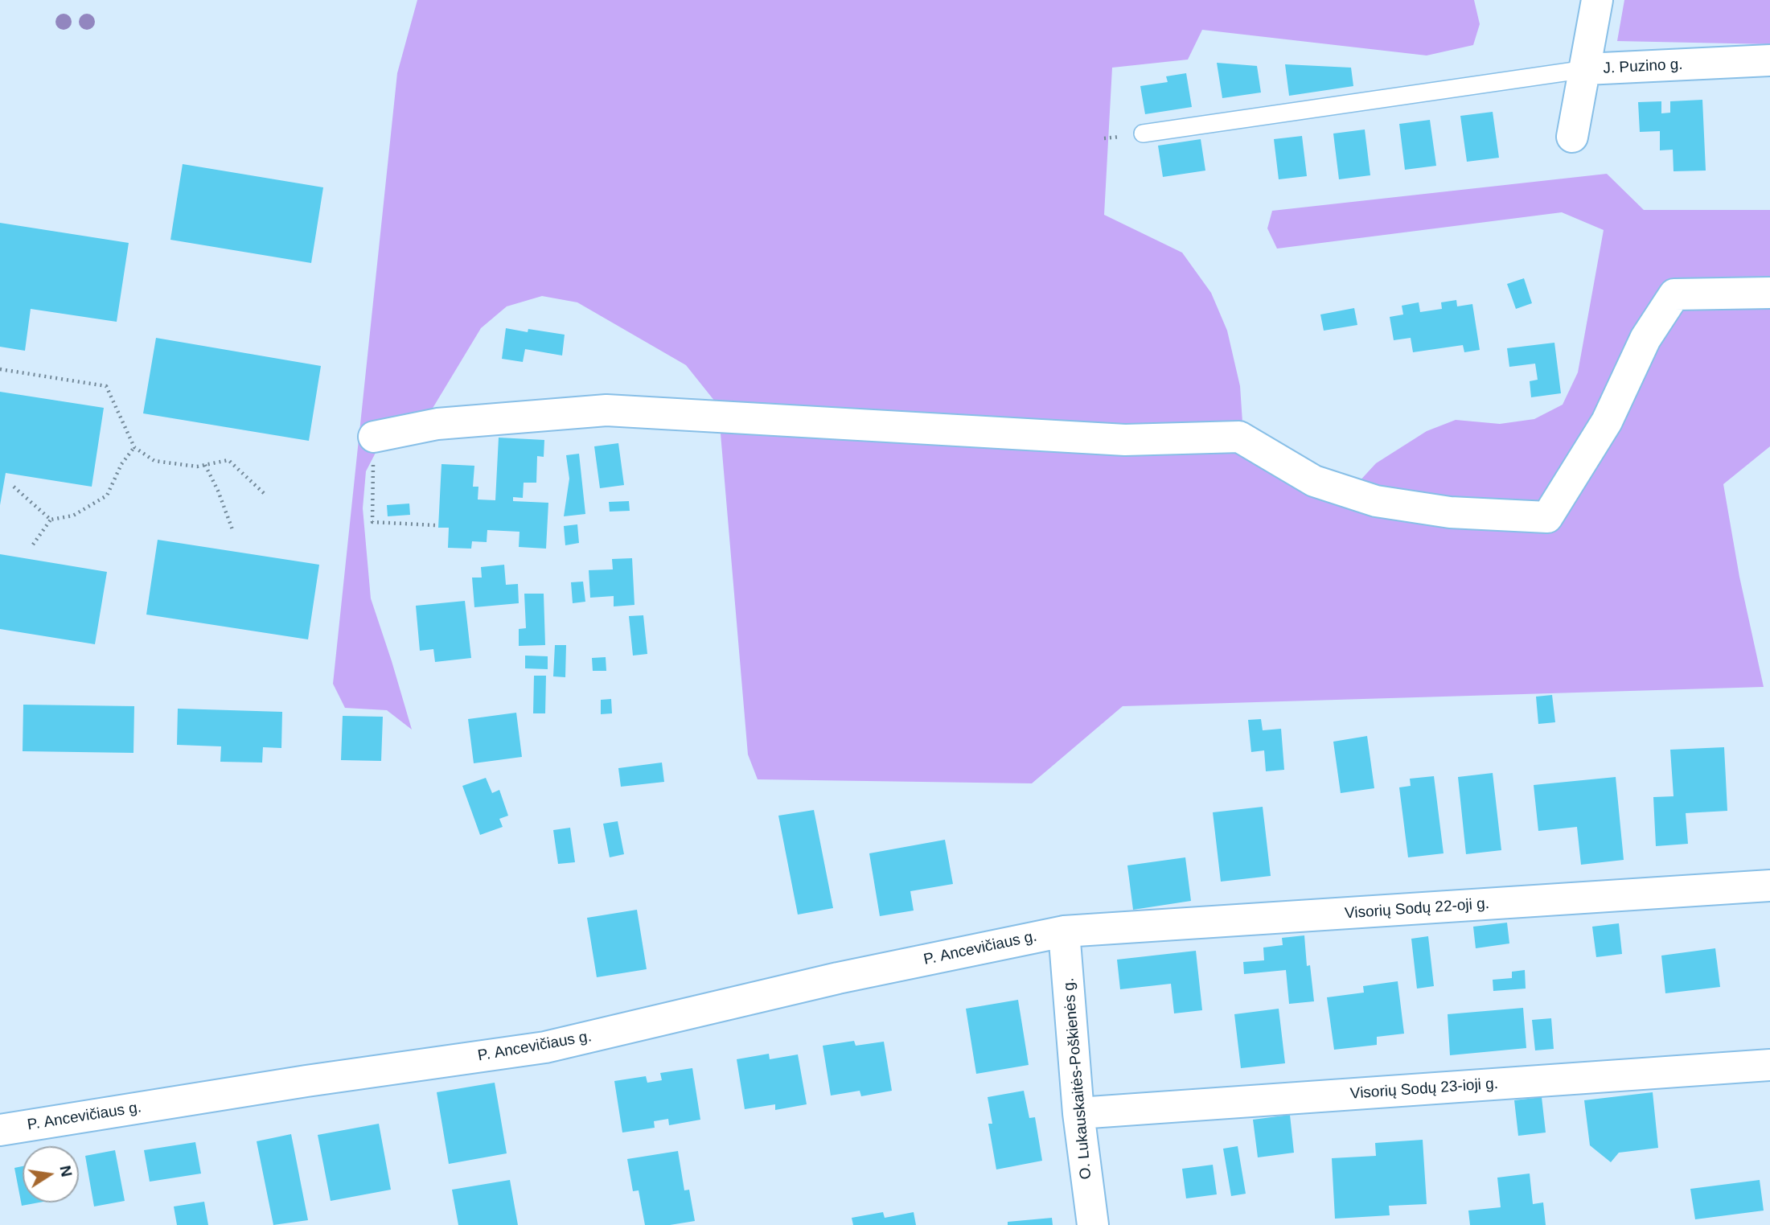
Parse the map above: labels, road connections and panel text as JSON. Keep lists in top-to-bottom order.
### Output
{
  "streets": {
    "street": [
      "J. Puzino g.",
      "Visorių Sodų 22-oji g.",
      "P. Ancevičiaus g.",
      "O. Lukauskaitės-Poškienės g.",
      "Visorių Sodų 23-ioji g."
    ]
  },
  "crossings": [
    ["Visorių Sodų 22-oji g.", "P. Ancevičiaus g."],
    ["Visorių Sodų 22-oji g.", "O. Lukauskaitės-Poškienės g."],
    ["P. Ancevičiaus g.", "O. Lukauskaitės-Poškienės g."],
    ["O. Lukauskaitės-Poškienės g.", "Visorių Sodų 23-ioji g."]
  ],
  "north": "right"
}
